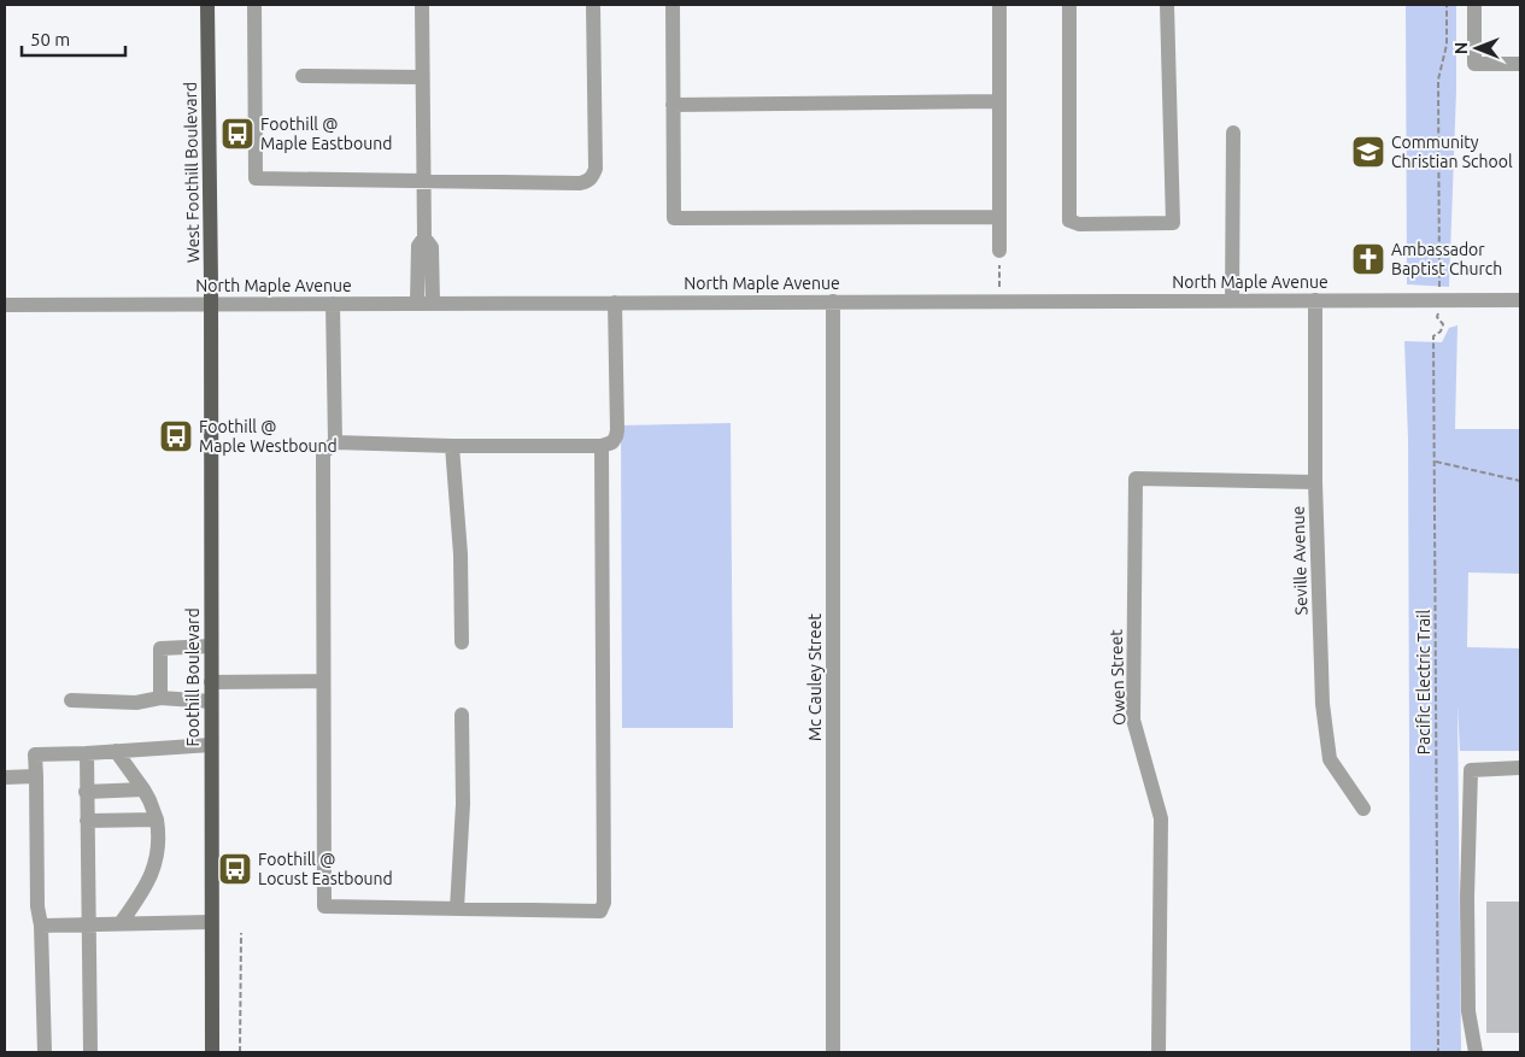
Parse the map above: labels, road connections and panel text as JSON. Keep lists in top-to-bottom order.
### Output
{
  "streets": {
    "main road": ["West Foothill Boulevard", "Foothill Boulevard"],
    "street": [
      "North Maple Avenue",
      "Seville Avenue",
      "Mc Cauley Street",
      "Owen Street"
    ],
    "path": ["Pacific Electric Trail"]
  },
  "crossings": [
    ["West Foothill Boulevard", "North Maple Avenue"],
    ["West Foothill Boulevard", "Foothill Boulevard"],
    ["North Maple Avenue", "Seville Avenue"],
    ["North Maple Avenue", "Foothill Boulevard"],
    ["North Maple Avenue", "Mc Cauley Street"],
    ["Seville Avenue", "Owen Street"]
  ],
  "places": {
    "bus stop": ["Foothill @ Maple Eastbound", "Foothill @ Maple Westbound", "Foothill @ Locust Eastbound"],
    "school or university": ["Community Christian School"],
    "church": ["Ambassador Baptist Church"]
  },
  "scale_bar": "50 m",
  "north": "left"
}
